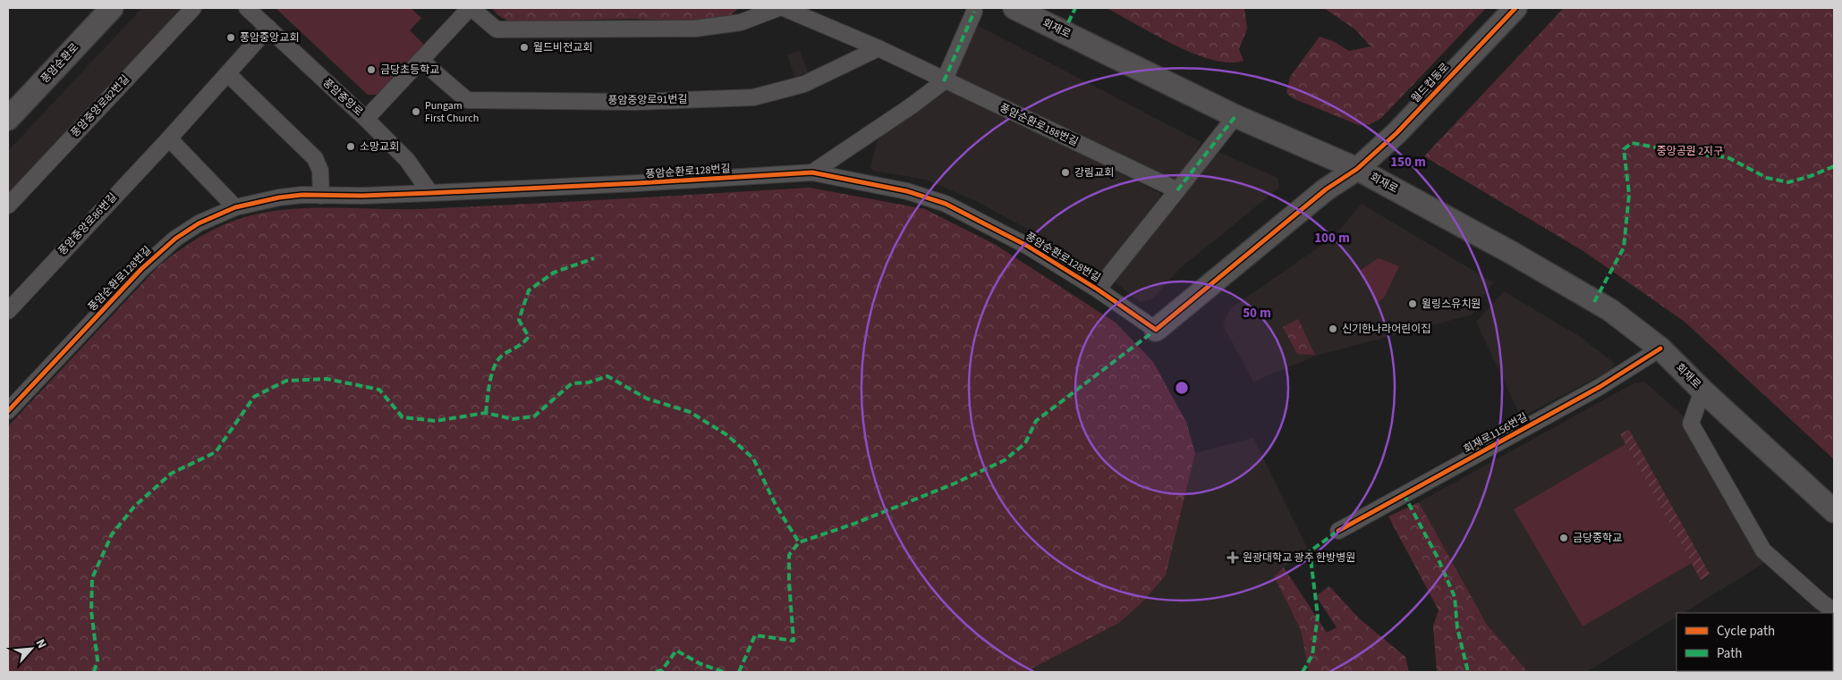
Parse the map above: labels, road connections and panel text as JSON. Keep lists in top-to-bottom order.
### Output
{
  "streets": {
    "main road": [
      "회재로",
      "풍암순환로",
      "월드컵동로",
      "풍암순환로128번길"
    ],
    "street": [
      "풍암중앙로",
      "풍암중앙로91번길",
      "풍암중앙로82번길",
      "풍암순환로188번길",
      "풍암중앙로86번길",
      "회재로1156번길"
    ]
  },
  "crossings": [
    ["회재로", "월드컵동로"],
    ["회재로", "풍암순환로128번길"],
    ["회재로", "회재로1156번길"],
    ["월드컵동로", "풍암순환로128번길"],
    ["풍암중앙로", "풍암순환로128번길"],
    ["풍암중앙로", "풍암중앙로86번길"],
    ["풍암중앙로91번길", "풍암순환로188번길"]
  ],
  "parks": ["중앙공원 2지구"],
  "places": {
    "other": [
      "풍암중앙교회",
      "월드비전교회",
      "금당초등학교",
      "Pungam First Church",
      "소망교회",
      "강림교회",
      "윌링스유치원",
      "신기한나라어린이집",
      "금당중학교"
    ],
    "health": ["원광대학교 광주 한방병원"]
  },
  "legend": ["Cycle path", "Path"],
  "north": "top right",
  "rings": ["150 m", "100 m", "50 m"]
}
